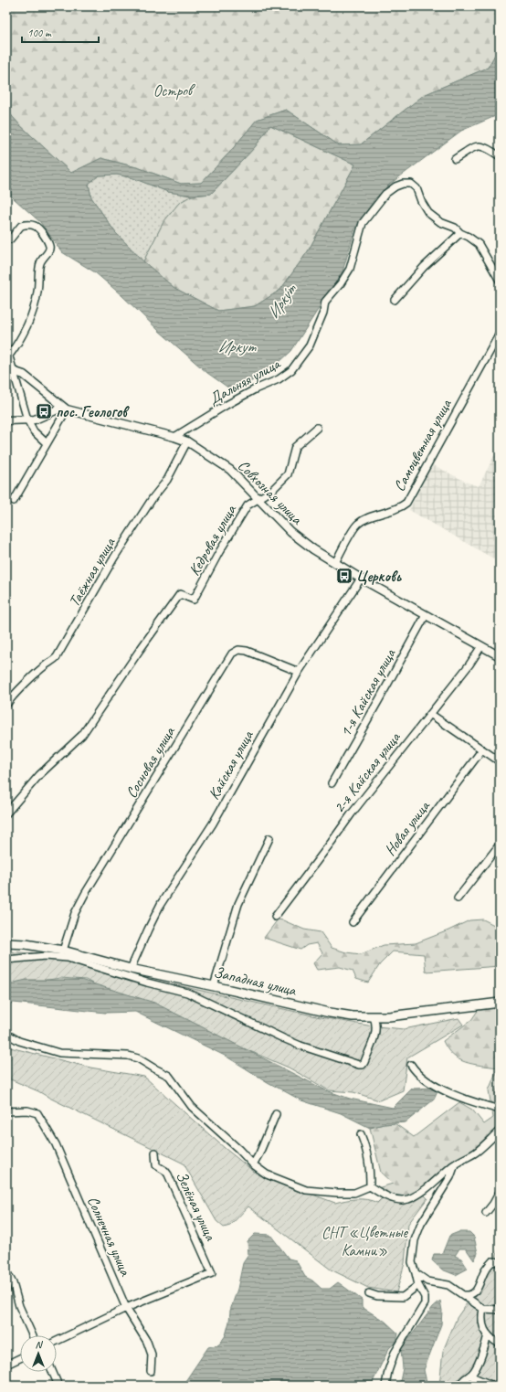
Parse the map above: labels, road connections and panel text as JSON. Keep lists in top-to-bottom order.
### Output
{
  "streets": {
    "main road": ["Западная улица"],
    "street": [
      "Дальняя улица",
      "Самоцветная улица",
      "Совхозная улица",
      "Кедровая улица",
      "Таёжная улица",
      "1-я Кайская улица",
      "Сосновая улица",
      "Кайская улица",
      "2-я Кайская улица",
      "Новая улица",
      "Зелёная улица",
      "Солнечная улица"
    ]
  },
  "crossings": [
    ["Дальняя улица", "Совхозная улица"],
    ["Самоцветная улица", "Совхозная улица"],
    ["Совхозная улица", "Кедровая улица"],
    ["Совхозная улица", "Таёжная улица"],
    ["Совхозная улица", "1-я Кайская улица"],
    ["Совхозная улица", "Кайская улица"],
    ["Совхозная улица", "2-я Кайская улица"],
    ["Сосновая улица", "Кайская улица"],
    ["Сосновая улица", "Западная улица"],
    ["Кайская улица", "Западная улица"],
    ["Зелёная улица", "Солнечная улица"]
  ],
  "water": ["Ирку́т", "Иркут"],
  "parks": ["Остров", "СНТ «Цветные Камни»"],
  "places": {
    "bus stop": ["пос. Геологов", "Церковь"]
  },
  "scale_bar": "100 m",
  "north": "top"
}
